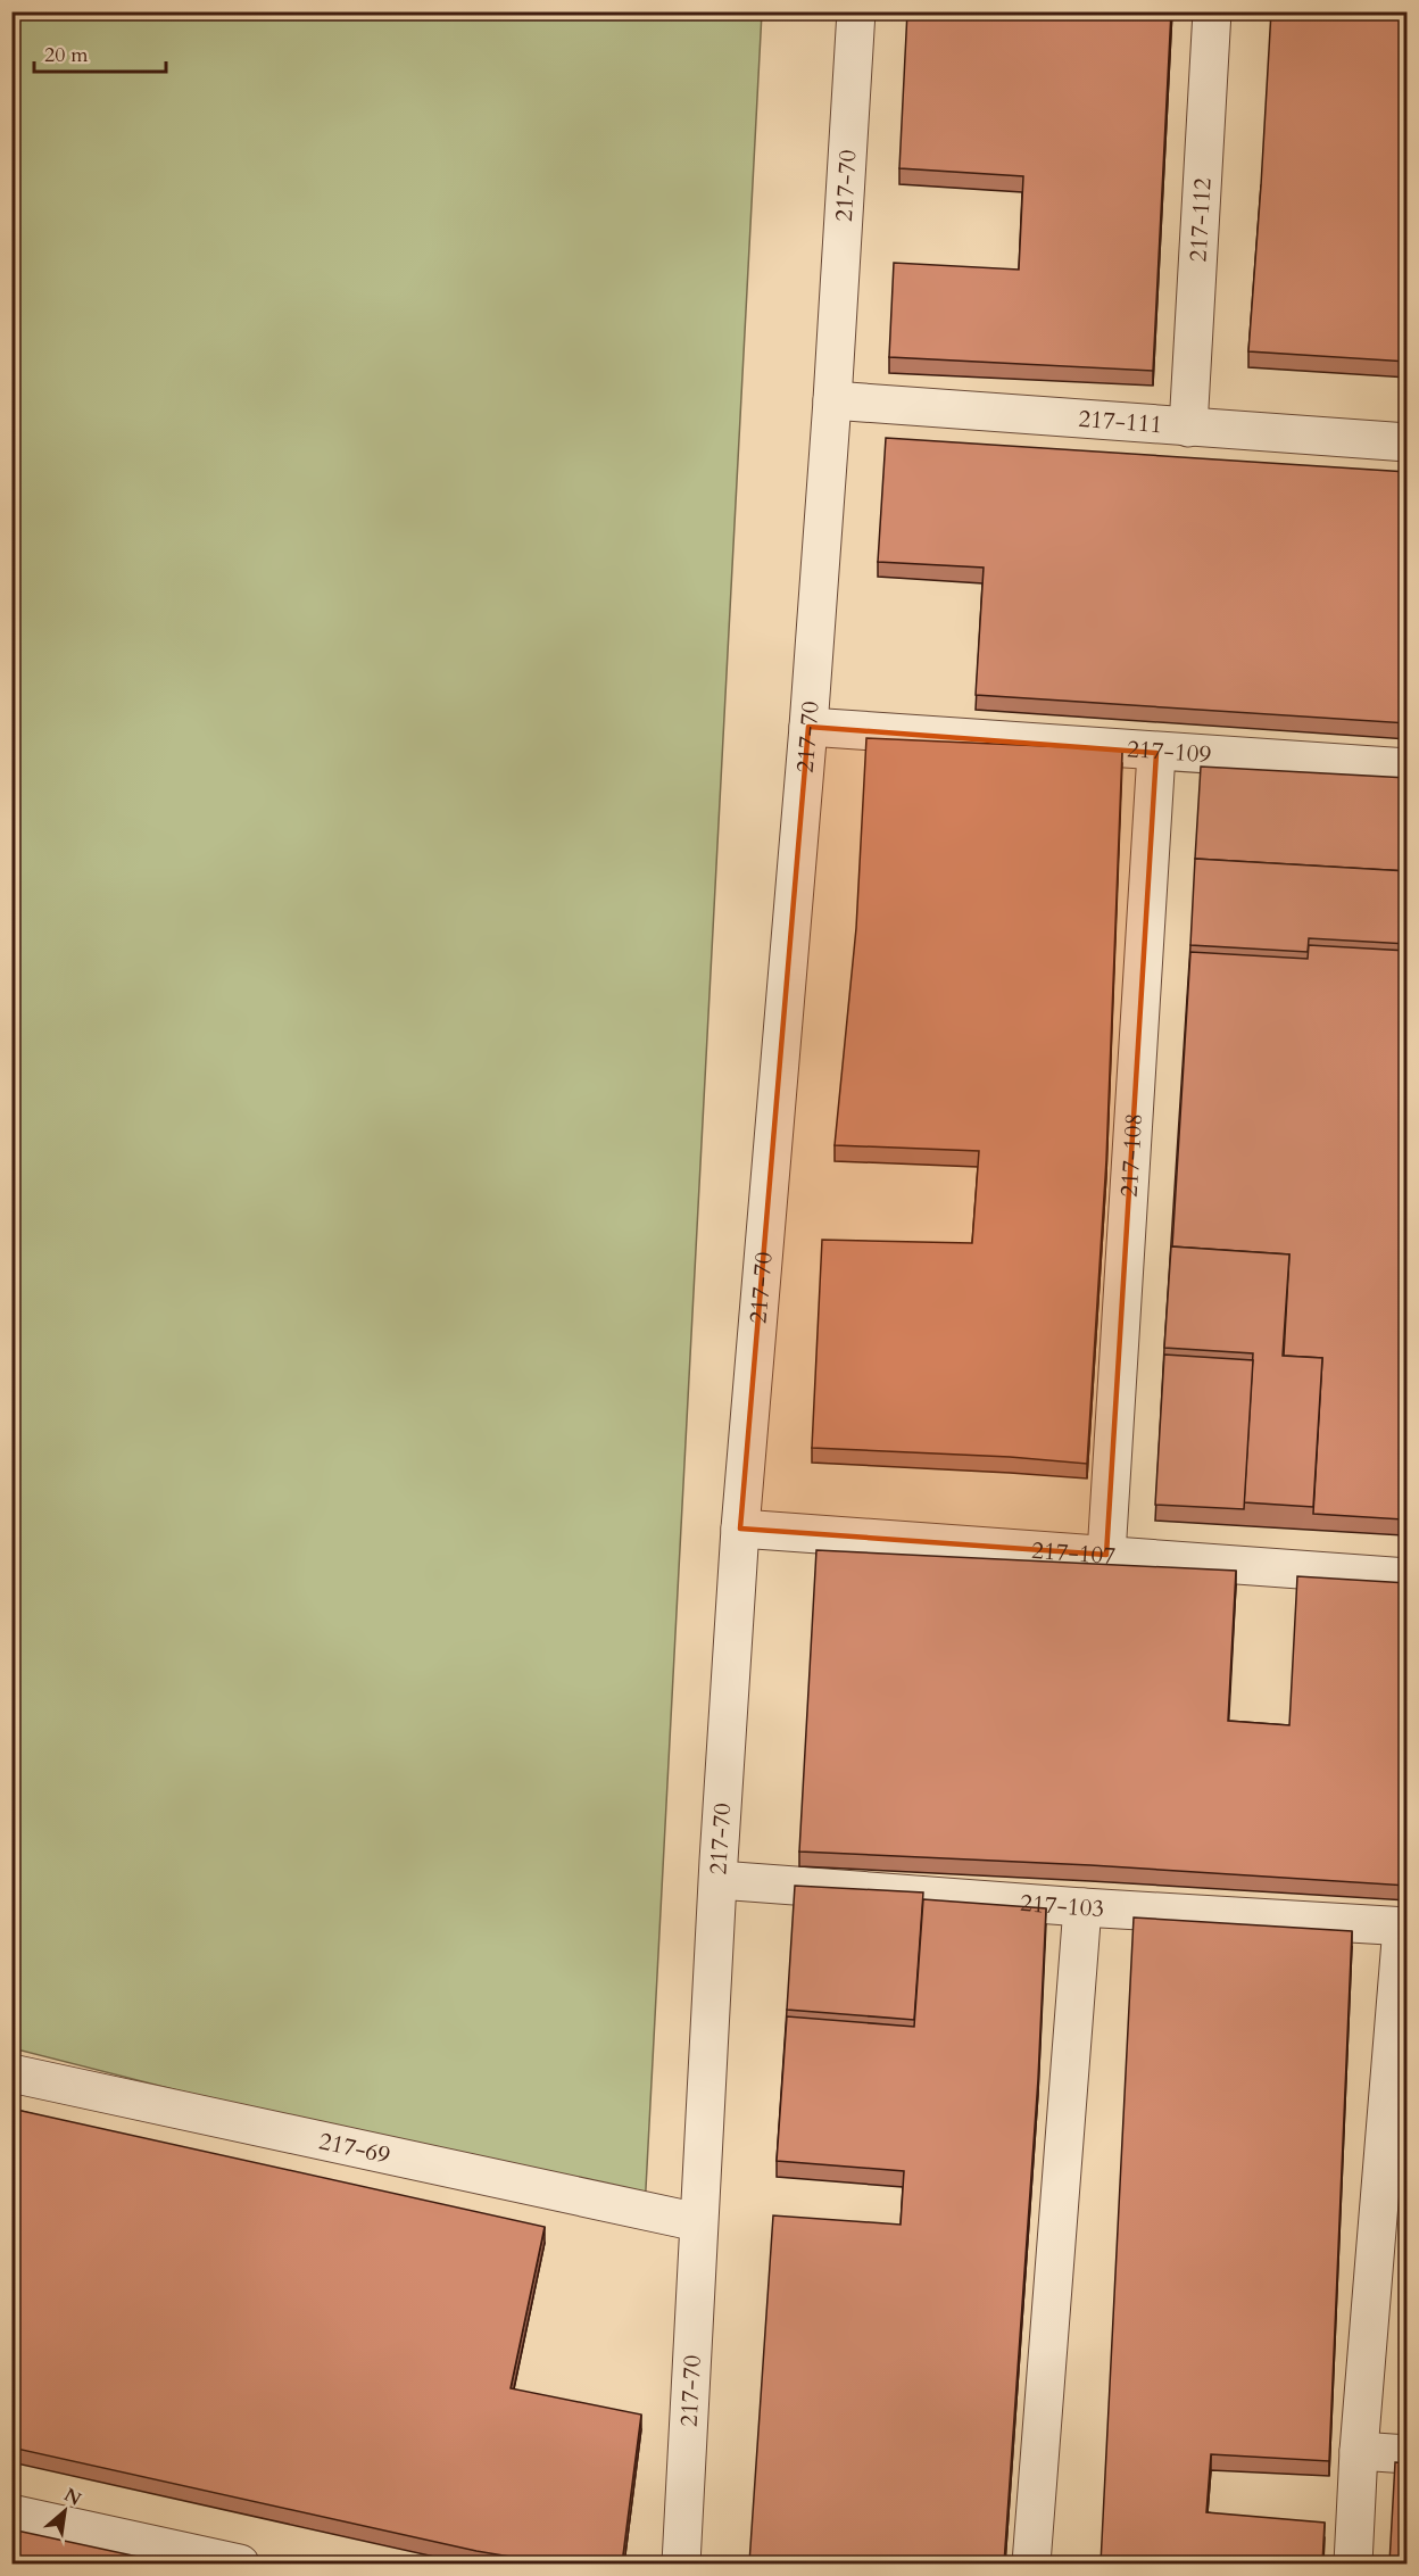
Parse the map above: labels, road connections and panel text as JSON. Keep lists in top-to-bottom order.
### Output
{
  "streets": {
    "street": [
      "217-70",
      "217-112",
      "217-111",
      "217-109",
      "217-108",
      "217-107",
      "217-103",
      "217-69"
    ]
  },
  "crossings": [
    ["217-70", "217-111"],
    ["217-70", "217-109"],
    ["217-70", "217-107"],
    ["217-70", "217-103"],
    ["217-70", "217-69"],
    ["217-112", "217-111"],
    ["217-109", "217-108"],
    ["217-108", "217-107"]
  ],
  "scale_bar": "20 m",
  "north": "top right"
}
